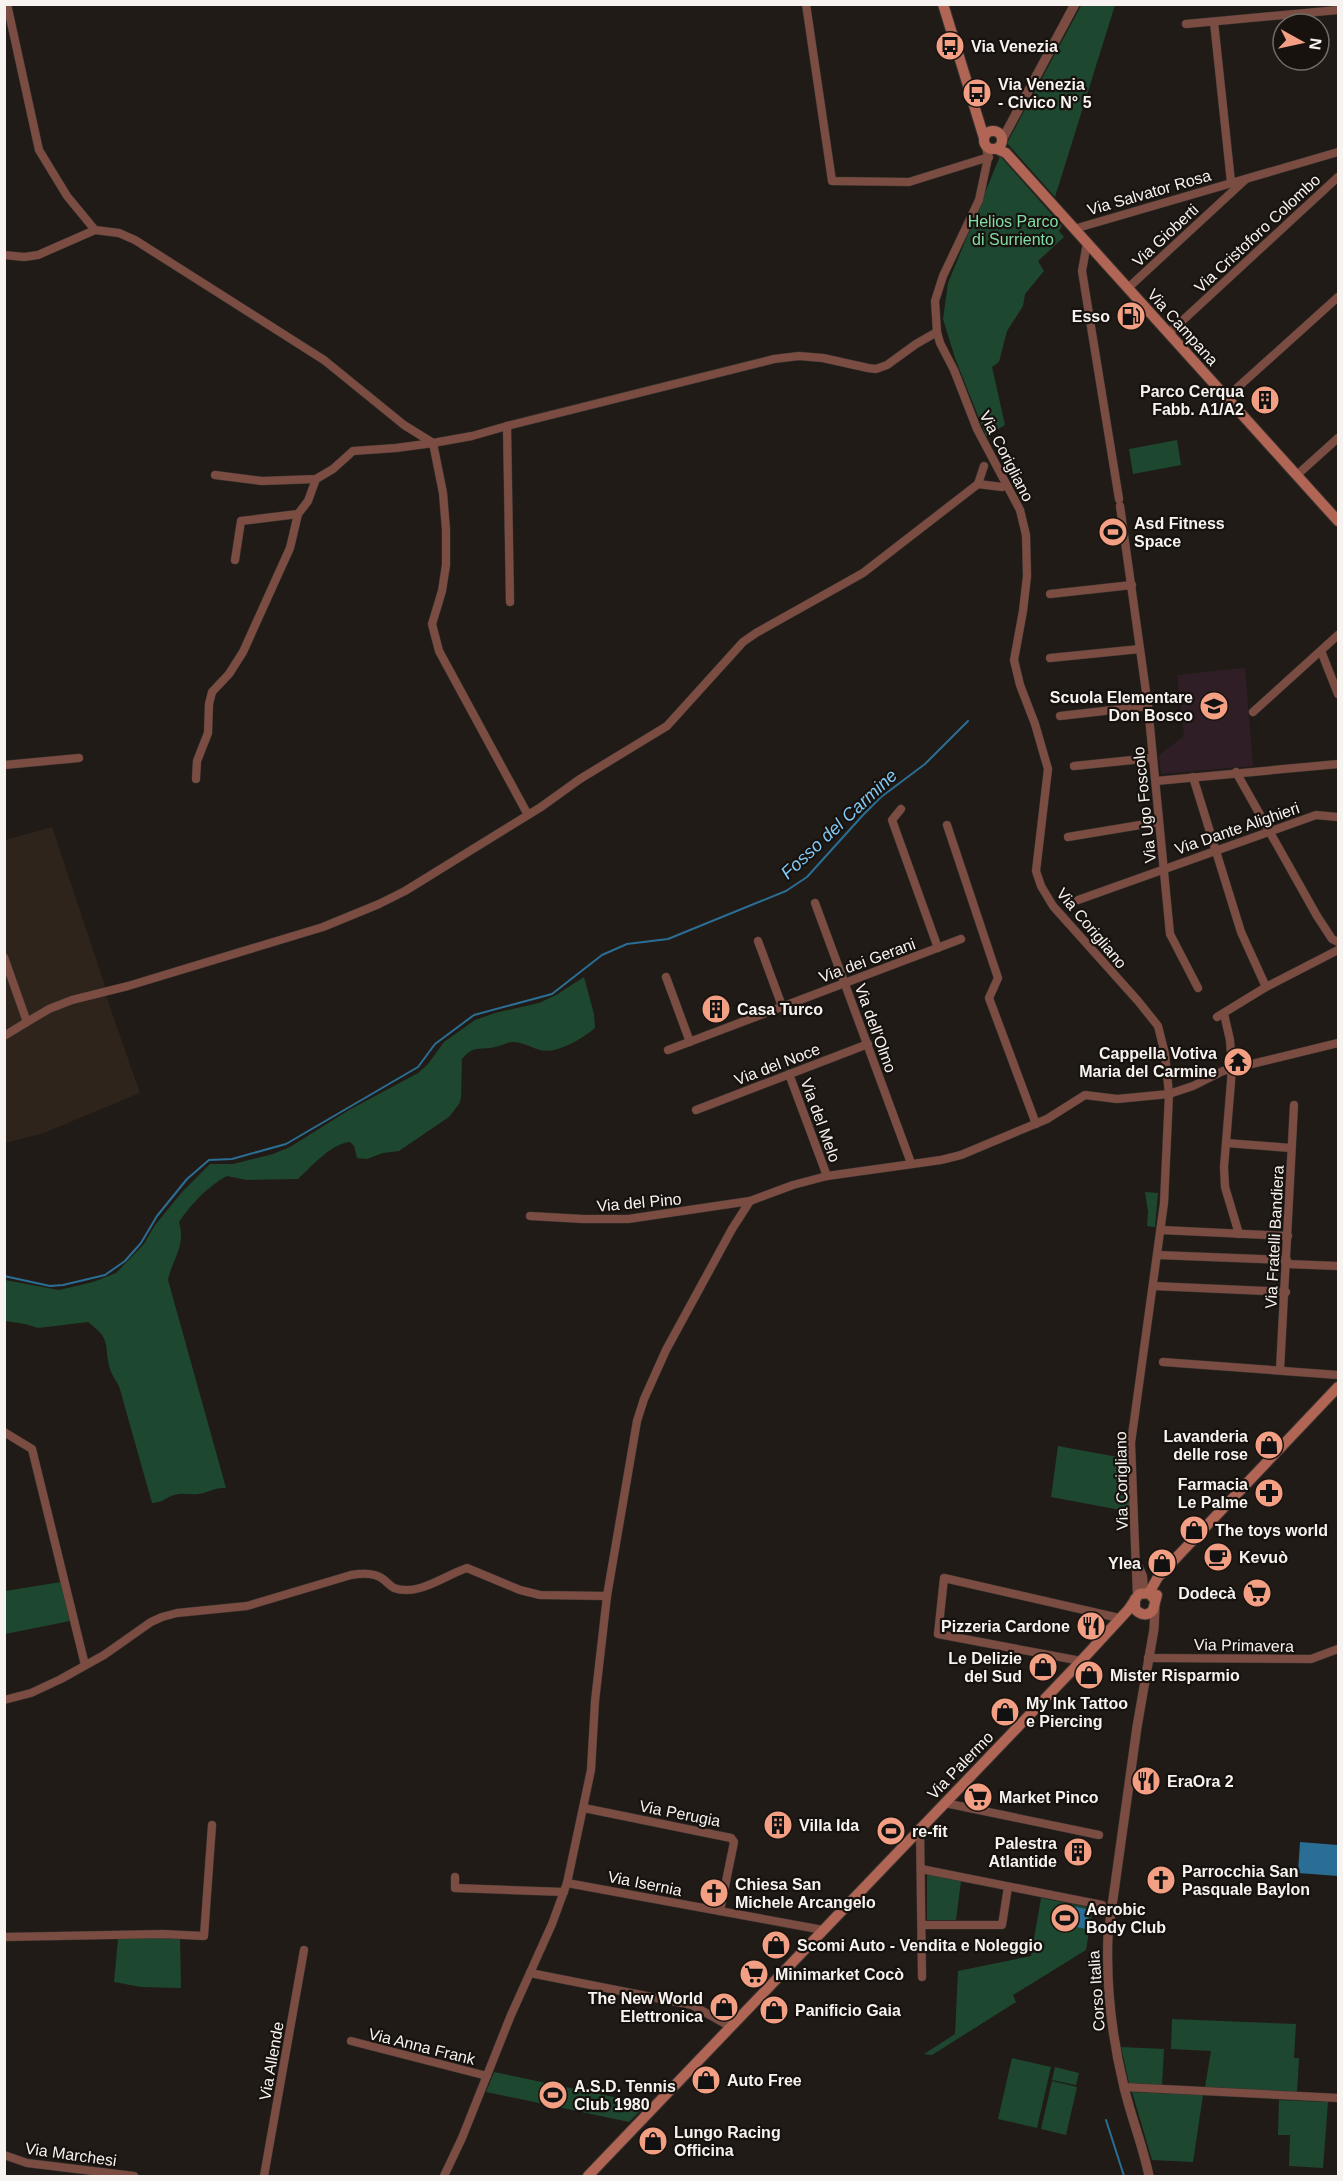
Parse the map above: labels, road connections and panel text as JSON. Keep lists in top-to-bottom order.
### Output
{
  "streets": {
    "main road": ["Via Campana", "Via Palermo"],
    "street": [
      "Via Salvator Rosa",
      "Via Cristoforo Colombo",
      "Via Gioberti",
      "Via Corigliano",
      "Via Ugo Foscolo",
      "Via Dante Alighieri",
      "Via dei Gerani",
      "Via dell'Olmo",
      "Via del Noce",
      "Via del Melo",
      "Via del Pino",
      "Via Fratelli Bandiera",
      "Via Primavera",
      "Via Perugia",
      "Via Isernia",
      "Corso Italia",
      "Via Anna Frank",
      "Via Allende",
      "Via Marchesi"
    ]
  },
  "crossings": [
    ["Via Salvator Rosa", "Via Gioberti"],
    ["Via Salvator Rosa", "Via Campana"],
    ["Via Cristoforo Colombo", "Via Campana"],
    ["Via Gioberti", "Via Campana"],
    ["Via Campana", "Via Ugo Foscolo"],
    ["Via Corigliano", "Via del Pino"],
    ["Via Corigliano", "Via Palermo"],
    ["Via Ugo Foscolo", "Via Dante Alighieri"],
    ["Via dei Gerani", "Via dell'Olmo"],
    ["Via dell'Olmo", "Via del Noce"],
    ["Via dell'Olmo", "Via del Pino"],
    ["Via del Noce", "Via del Melo"],
    ["Via del Melo", "Via del Pino"],
    ["Via Primavera", "Corso Italia"],
    ["Via Palermo", "Via Isernia"],
    ["Via Perugia", "Via Isernia"]
  ],
  "water": ["Fosso del Carmine"],
  "parks": ["Helios Parco di Surriento"],
  "places": {
    "bus stop": ["Via Venezia", "Via Venezia - Civico N° 5"],
    "fuel station": ["Esso"],
    "building": [
      "Parco Cerqua Fabb. A1/A2",
      "Casa Turco",
      "Villa Ida",
      "Palestra Atlantide"
    ],
    "sports": [
      "Asd Fitness Space",
      "re-fit",
      "Aerobic Body Club",
      "A.S.D. Tennis Club 1980"
    ],
    "school or university": ["Scuola Elementare Don Bosco"],
    "temple": ["Cappella Votiva Maria del Carmine"],
    "shop": [
      "Lavanderia delle rose",
      "The toys world",
      "Ylea",
      "Le Delizie del Sud",
      "Mister Risparmio",
      "My Ink Tattoo e Piercing",
      "Scomi Auto - Vendita e Noleggio",
      "The New World Elettronica",
      "Panificio Gaia",
      "Auto Free",
      "Lungo Racing Officina"
    ],
    "pharmacy": ["Farmacia Le Palme"],
    "cafe": ["Kevuò"],
    "supermarket": ["Dodecà", "Market Pinco", "Minimarket Cocò"],
    "restaurant": ["Pizzeria Cardone", "EraOra 2"],
    "church": ["Parrocchia San Pasquale Baylon", "Chiesa San Michele Arcangelo"]
  },
  "north": "right"
}
